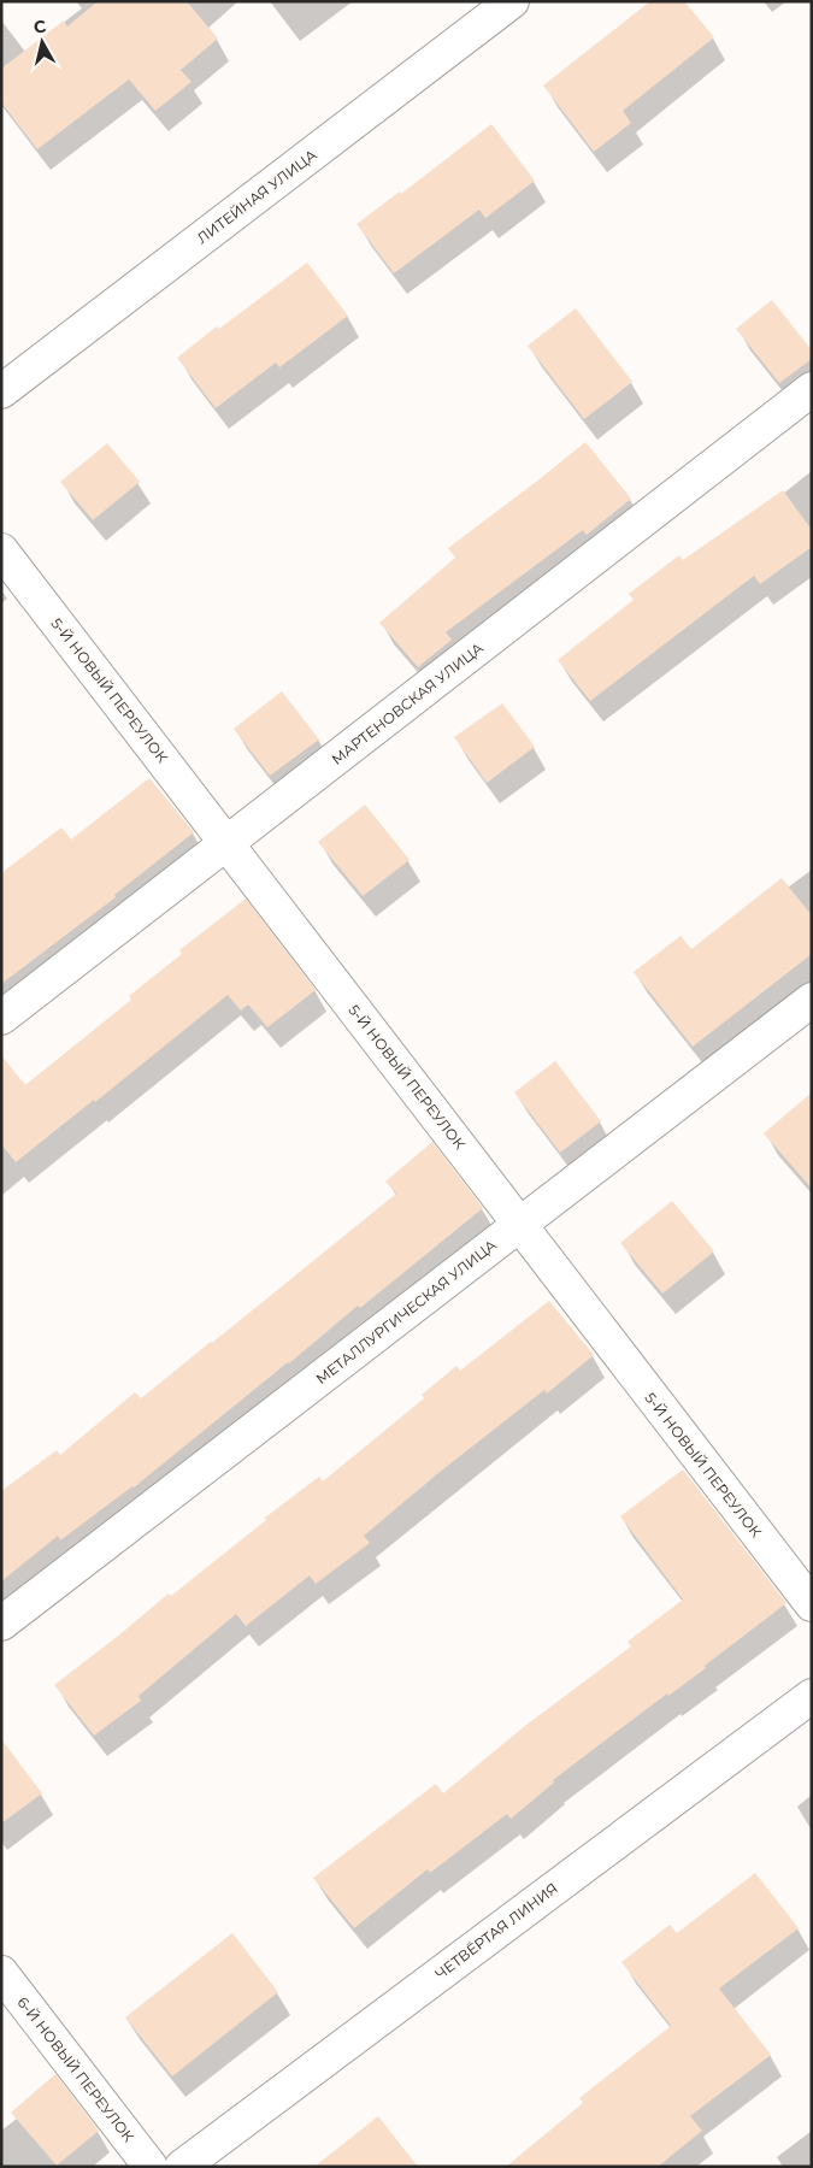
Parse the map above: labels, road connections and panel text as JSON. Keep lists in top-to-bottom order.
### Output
{
  "streets": {
    "street": [
      "ЛИТЕЙНАЯ УЛИЦА",
      "5-Й НОВЫЙ ПЕРЕУЛОК",
      "МАРТЕНОВСКАЯ УЛИЦА",
      "МЕТАЛЛУРГИЧЕСКАЯ УЛИЦА",
      "ЧЕТВЁРТАЯ ЛИНИЯ",
      "6-Й НОВЫЙ ПЕРЕУЛОК"
    ]
  },
  "crossings": [
    ["5-Й НОВЫЙ ПЕРЕУЛОК", "МАРТЕНОВСКАЯ УЛИЦА"],
    ["5-Й НОВЫЙ ПЕРЕУЛОК", "МЕТАЛЛУРГИЧЕСКАЯ УЛИЦА"]
  ],
  "north": "top"
}
